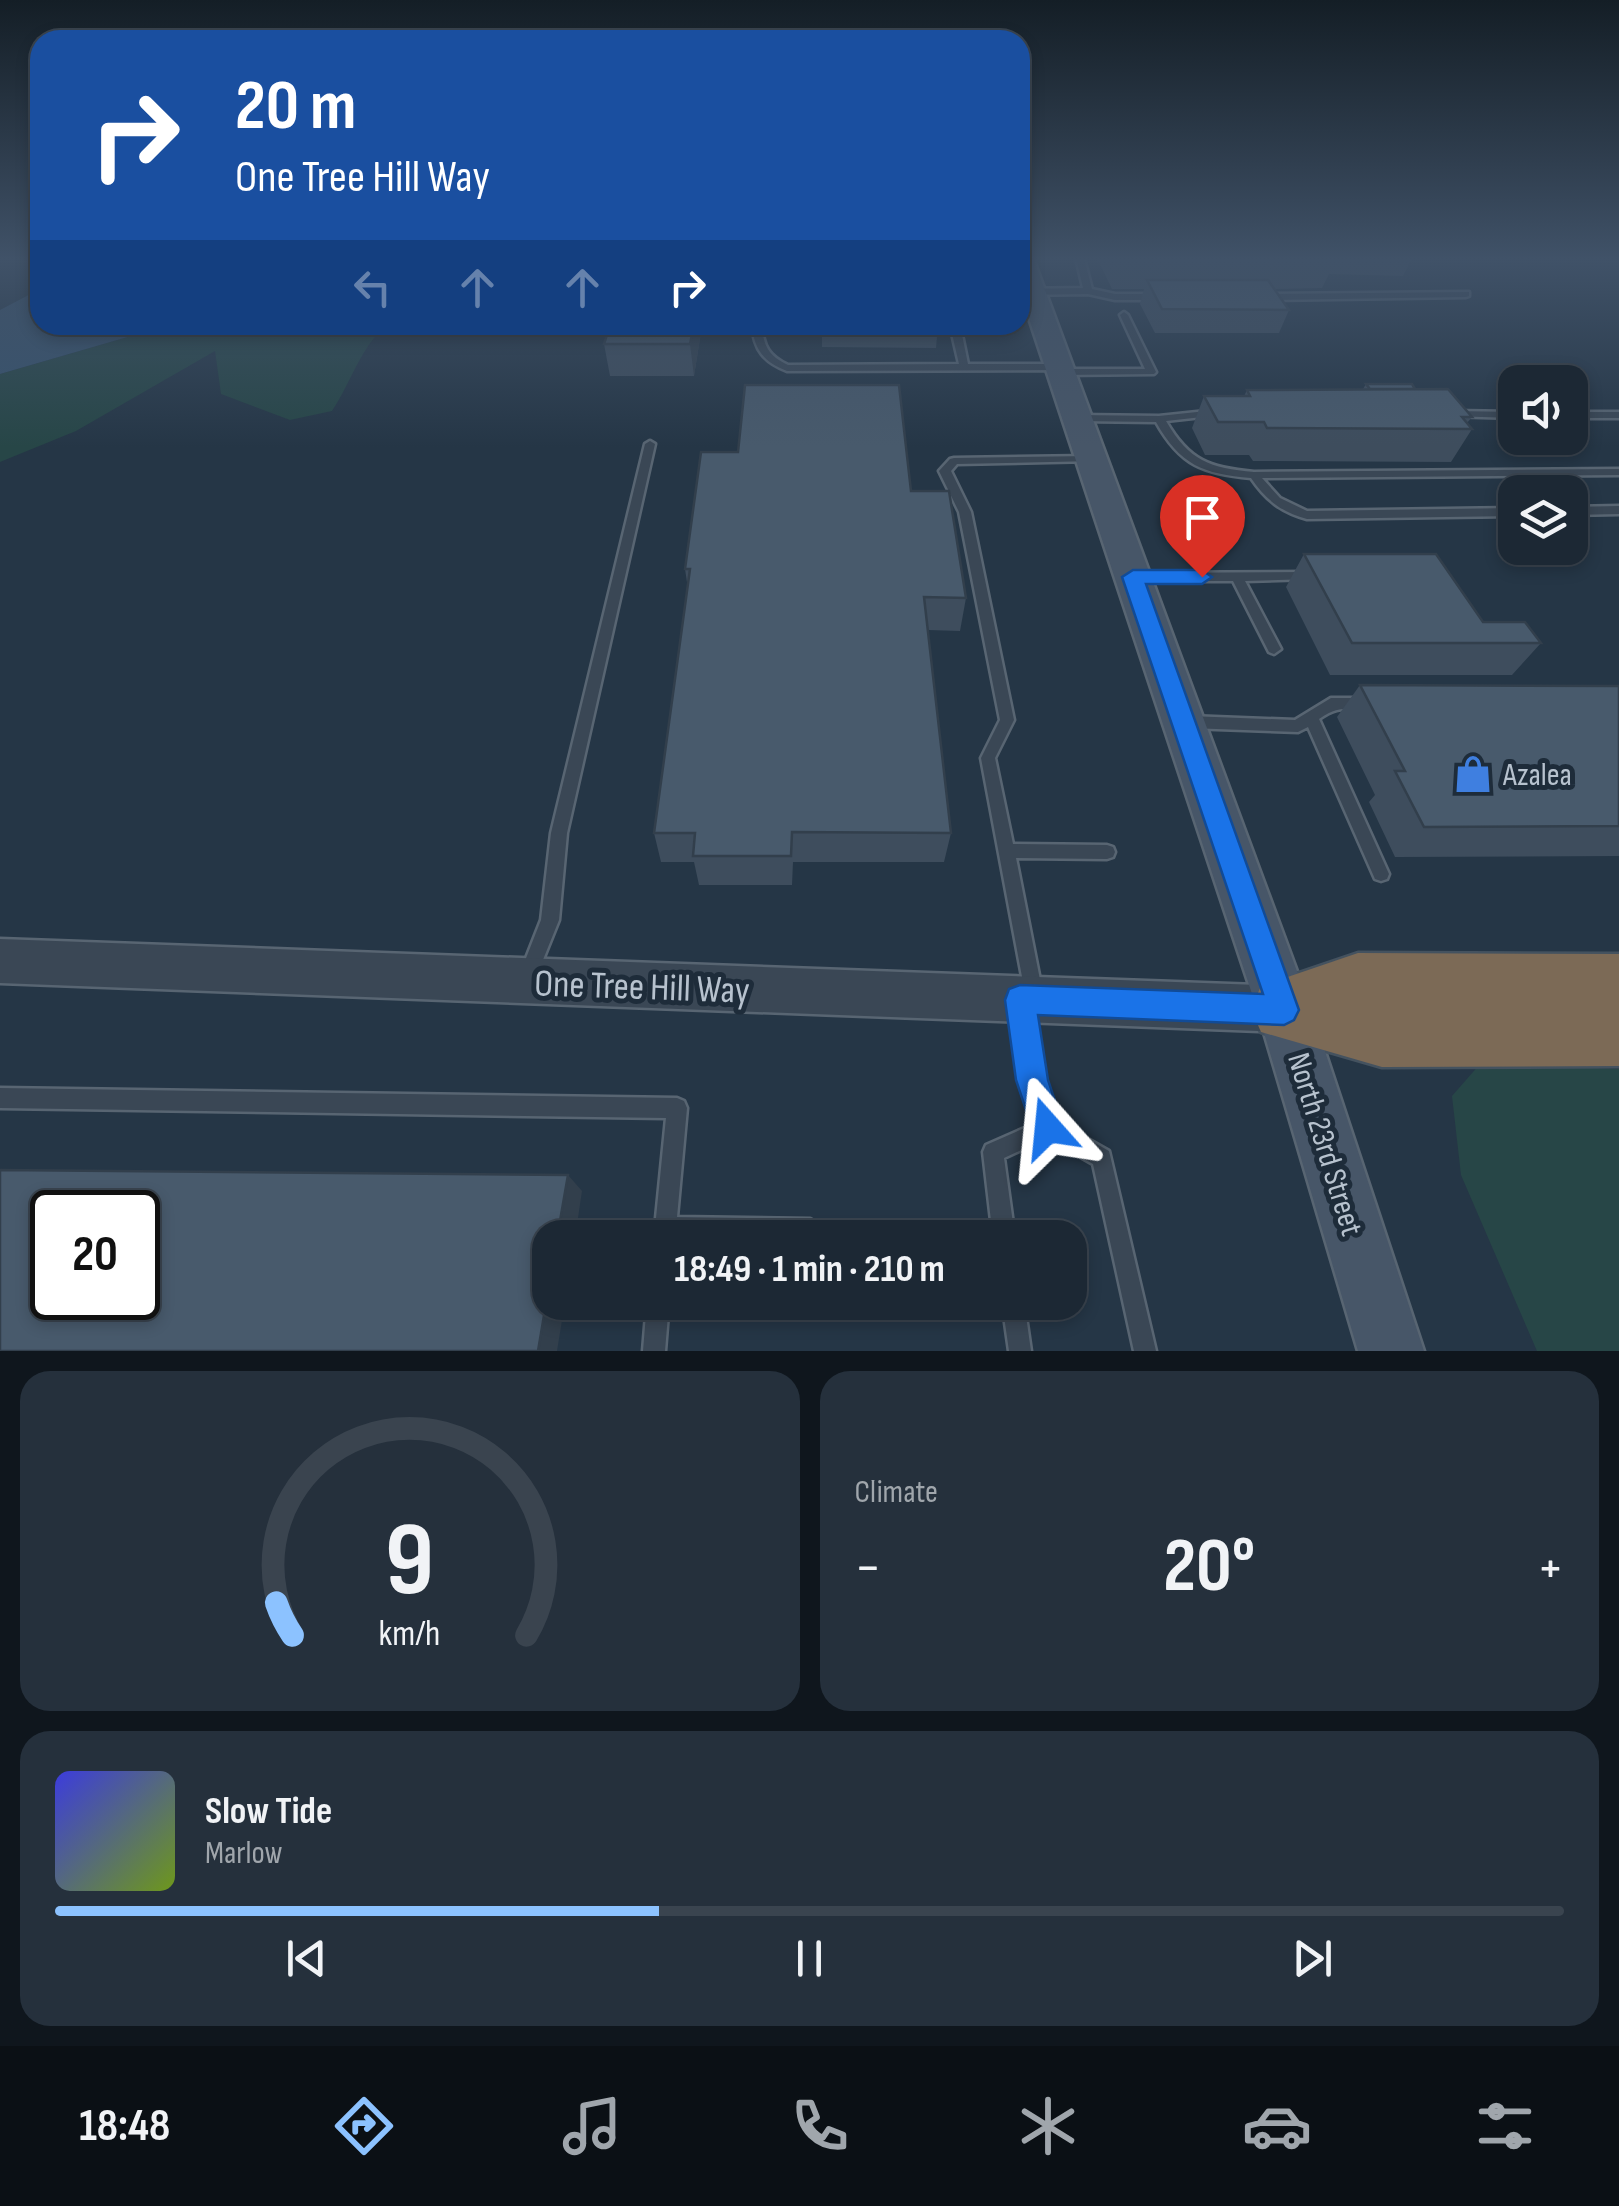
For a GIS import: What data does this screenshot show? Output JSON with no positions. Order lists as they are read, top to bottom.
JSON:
{
  "streets": {
    "main road": ["North 23rd Street"],
    "street": ["One Tree Hill Way"]
  },
  "crossings": [
    ["One Tree Hill Way", "North 23rd Street"]
  ],
  "places": {
    "shop": ["Azalea"]
  },
  "page": {
    "turn": ["20 m", "One Tree Hill Way"],
    "limit": "20",
    "trip": "18:49 · 1 min · 210 m",
    "tile": "Climate",
    "heat": ["−", "20°", "+"],
    "song": ["Slow Tide", "Marlow"],
    "tabs": "18:48",
    "gauge": ["9", "km/h"]
  }
}
